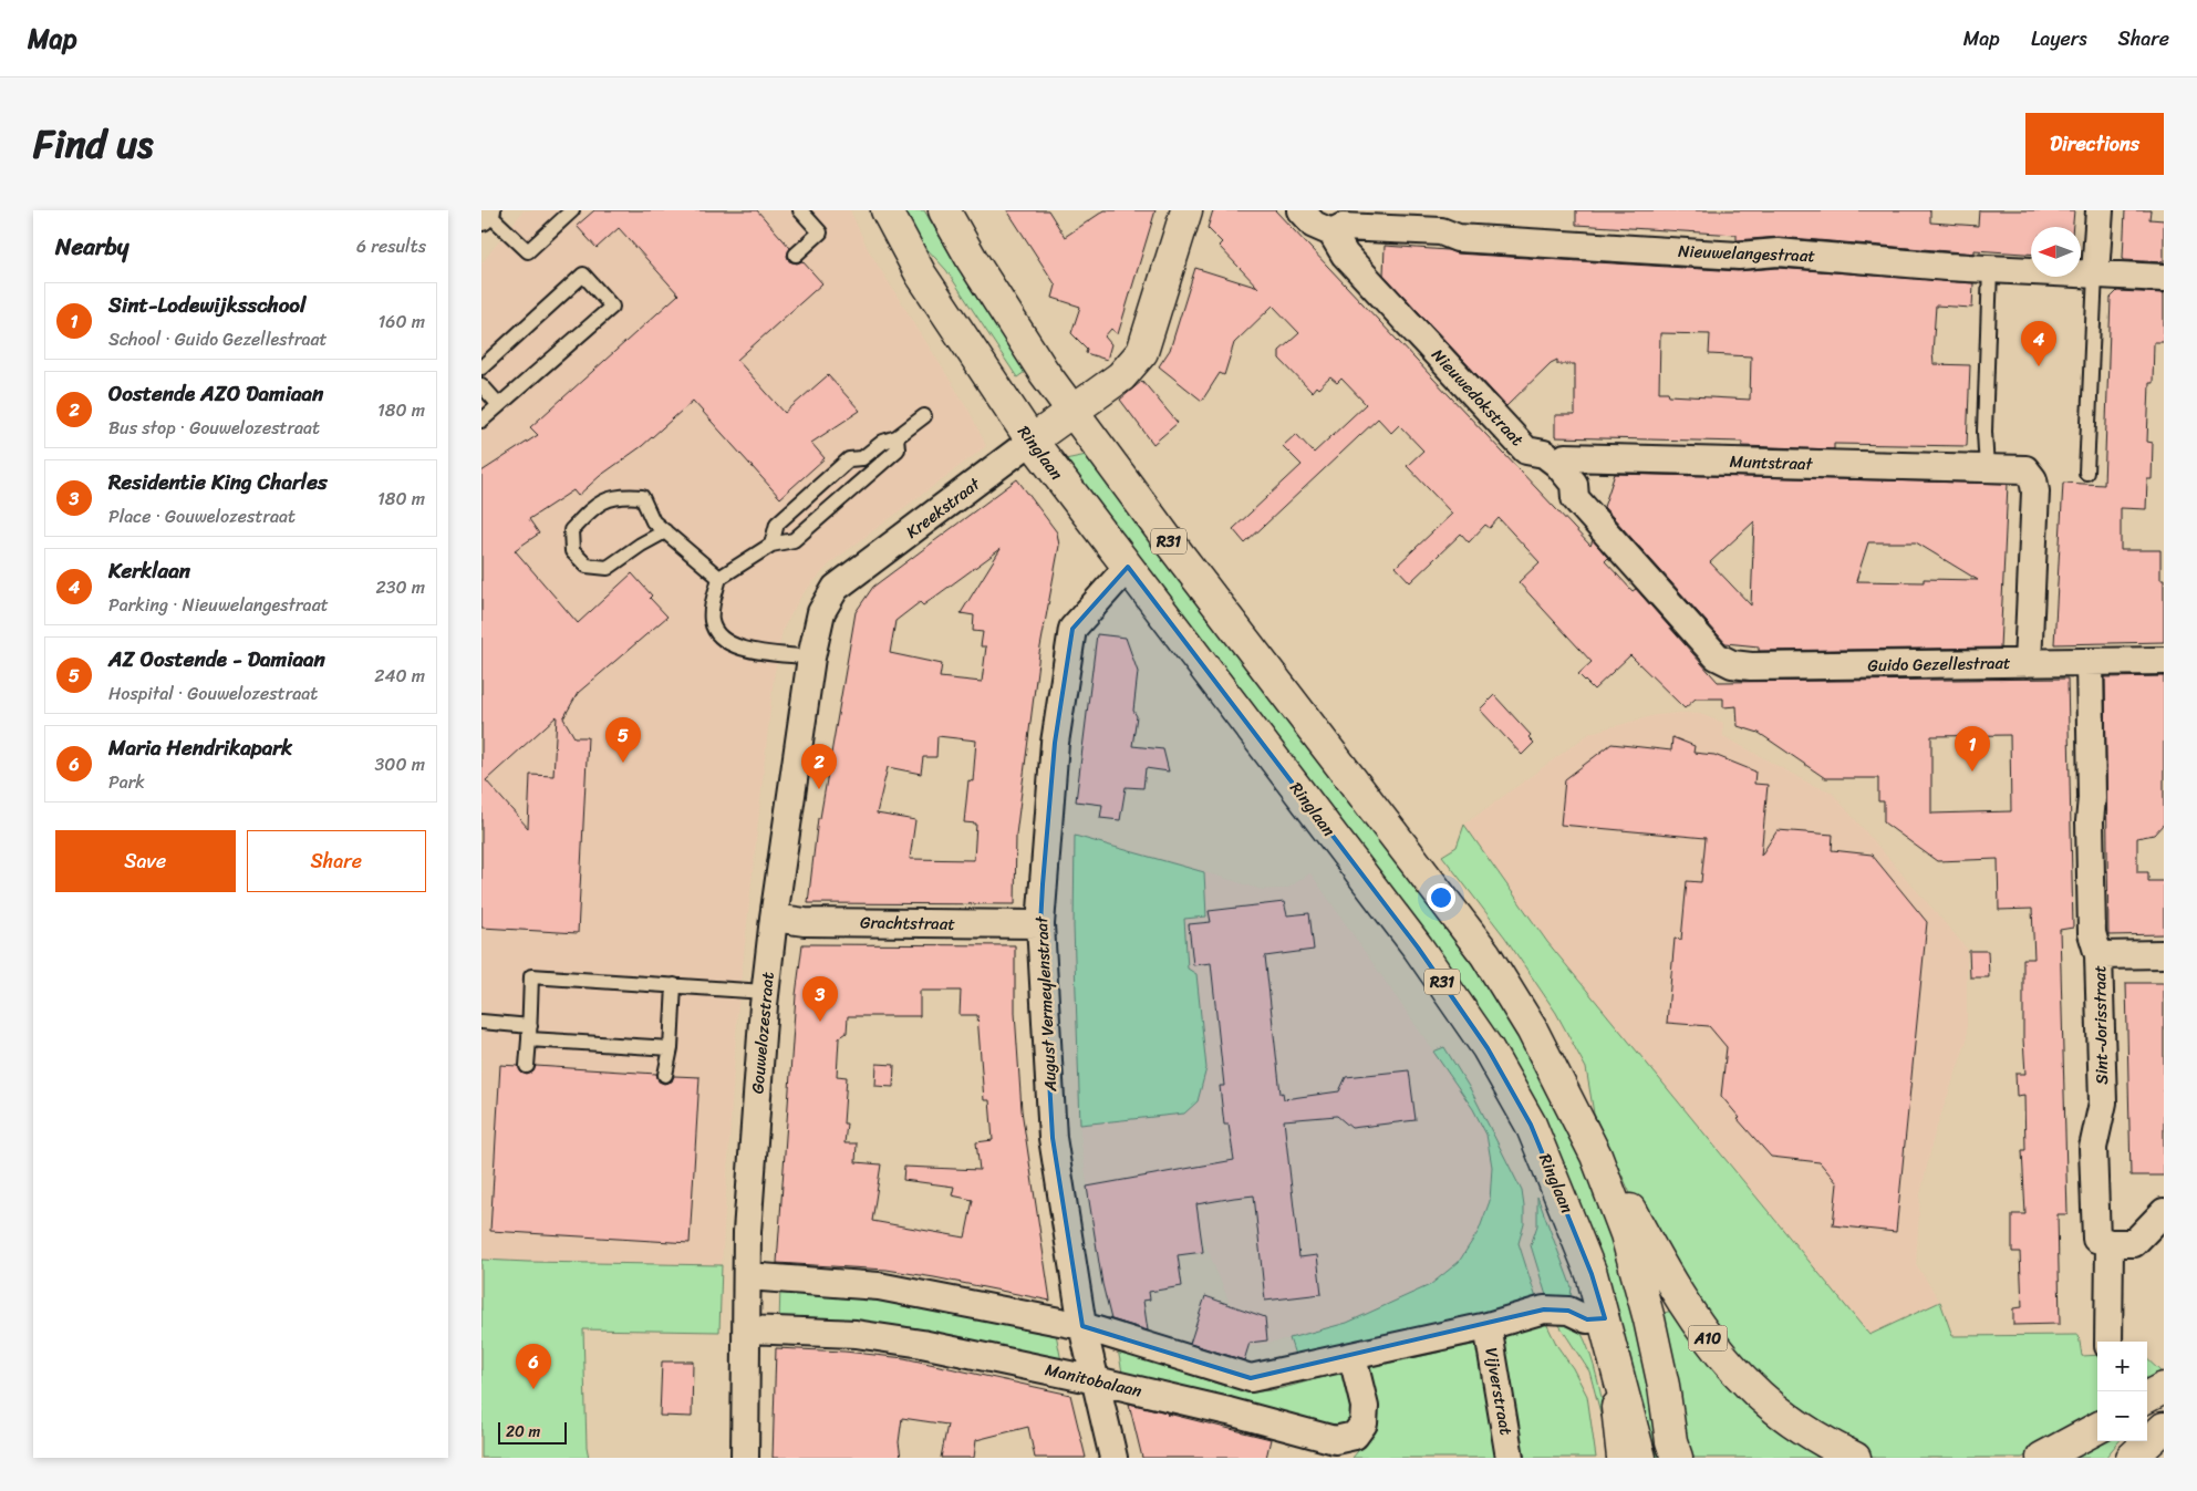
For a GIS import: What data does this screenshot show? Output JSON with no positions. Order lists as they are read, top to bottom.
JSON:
{
  "streets": {
    "main road": [
      "Ringlaan",
      "Kreekstraat",
      "R31",
      "A10"
    ],
    "street": [
      "Nieuwelangestraat",
      "Nieuwedokstraat",
      "Muntstraat",
      "Guido Gezellestraat",
      "Grachtstraat",
      "August Vermeylenstraat",
      "Sint-Jorisstraat",
      "Gouwelozestraat",
      "Manitobalaan",
      "Vijverstraat"
    ]
  },
  "crossings": [
    ["Nieuwelangestraat", "Nieuwedokstraat"],
    ["Nieuwedokstraat", "Muntstraat"],
    ["Nieuwedokstraat", "Guido Gezellestraat"],
    ["Ringlaan", "Kreekstraat"],
    ["Ringlaan", "August Vermeylenstraat"],
    ["Muntstraat", "Guido Gezellestraat"],
    ["Kreekstraat", "R31"],
    ["Kreekstraat", "Gouwelozestraat"],
    ["R31", "A10"],
    ["Guido Gezellestraat", "Sint-Jorisstraat"],
    ["Grachtstraat", "August Vermeylenstraat"],
    ["Grachtstraat", "Gouwelozestraat"],
    ["August Vermeylenstraat", "Manitobalaan"],
    ["Gouwelozestraat", "Manitobalaan"]
  ],
  "scale_bar": "20 m",
  "north": "left",
  "page": {
    "header": "Map",
    "nav": ["Map", "Layers", "Share"],
    "title": "Find us",
    "buttons": [
      "Directions",
      ["Save", "Share"]
    ],
    "heading": ["Nearby", "6 results"],
    "list": [
      {
        "mark": "1",
        "name": "Sint-Lodewijksschool",
        "note": "School · Guido Gezellestraat",
        "value": "160 m"
      },
      {
        "mark": "2",
        "name": "Oostende AZO Damiaan",
        "note": "Bus stop · Gouwelozestraat",
        "value": "180 m"
      },
      {
        "mark": "3",
        "name": "Residentie King Charles",
        "note": "Place · Gouwelozestraat",
        "value": "180 m"
      },
      {
        "mark": "4",
        "name": "Kerklaan",
        "note": "Parking · Nieuwelangestraat",
        "value": "230 m"
      },
      {
        "mark": "5",
        "name": "AZ Oostende - Damiaan",
        "note": "Hospital · Gouwelozestraat",
        "value": "240 m"
      },
      {
        "mark": "6",
        "name": "Maria Hendrikapark",
        "note": "Park",
        "value": "300 m"
      }
    ],
    "pins": [
      "4",
      "5",
      "1",
      "2",
      "3",
      "6"
    ],
    "map_buttons": ["+", "−"],
    "scale": "20 m"
  }
}
